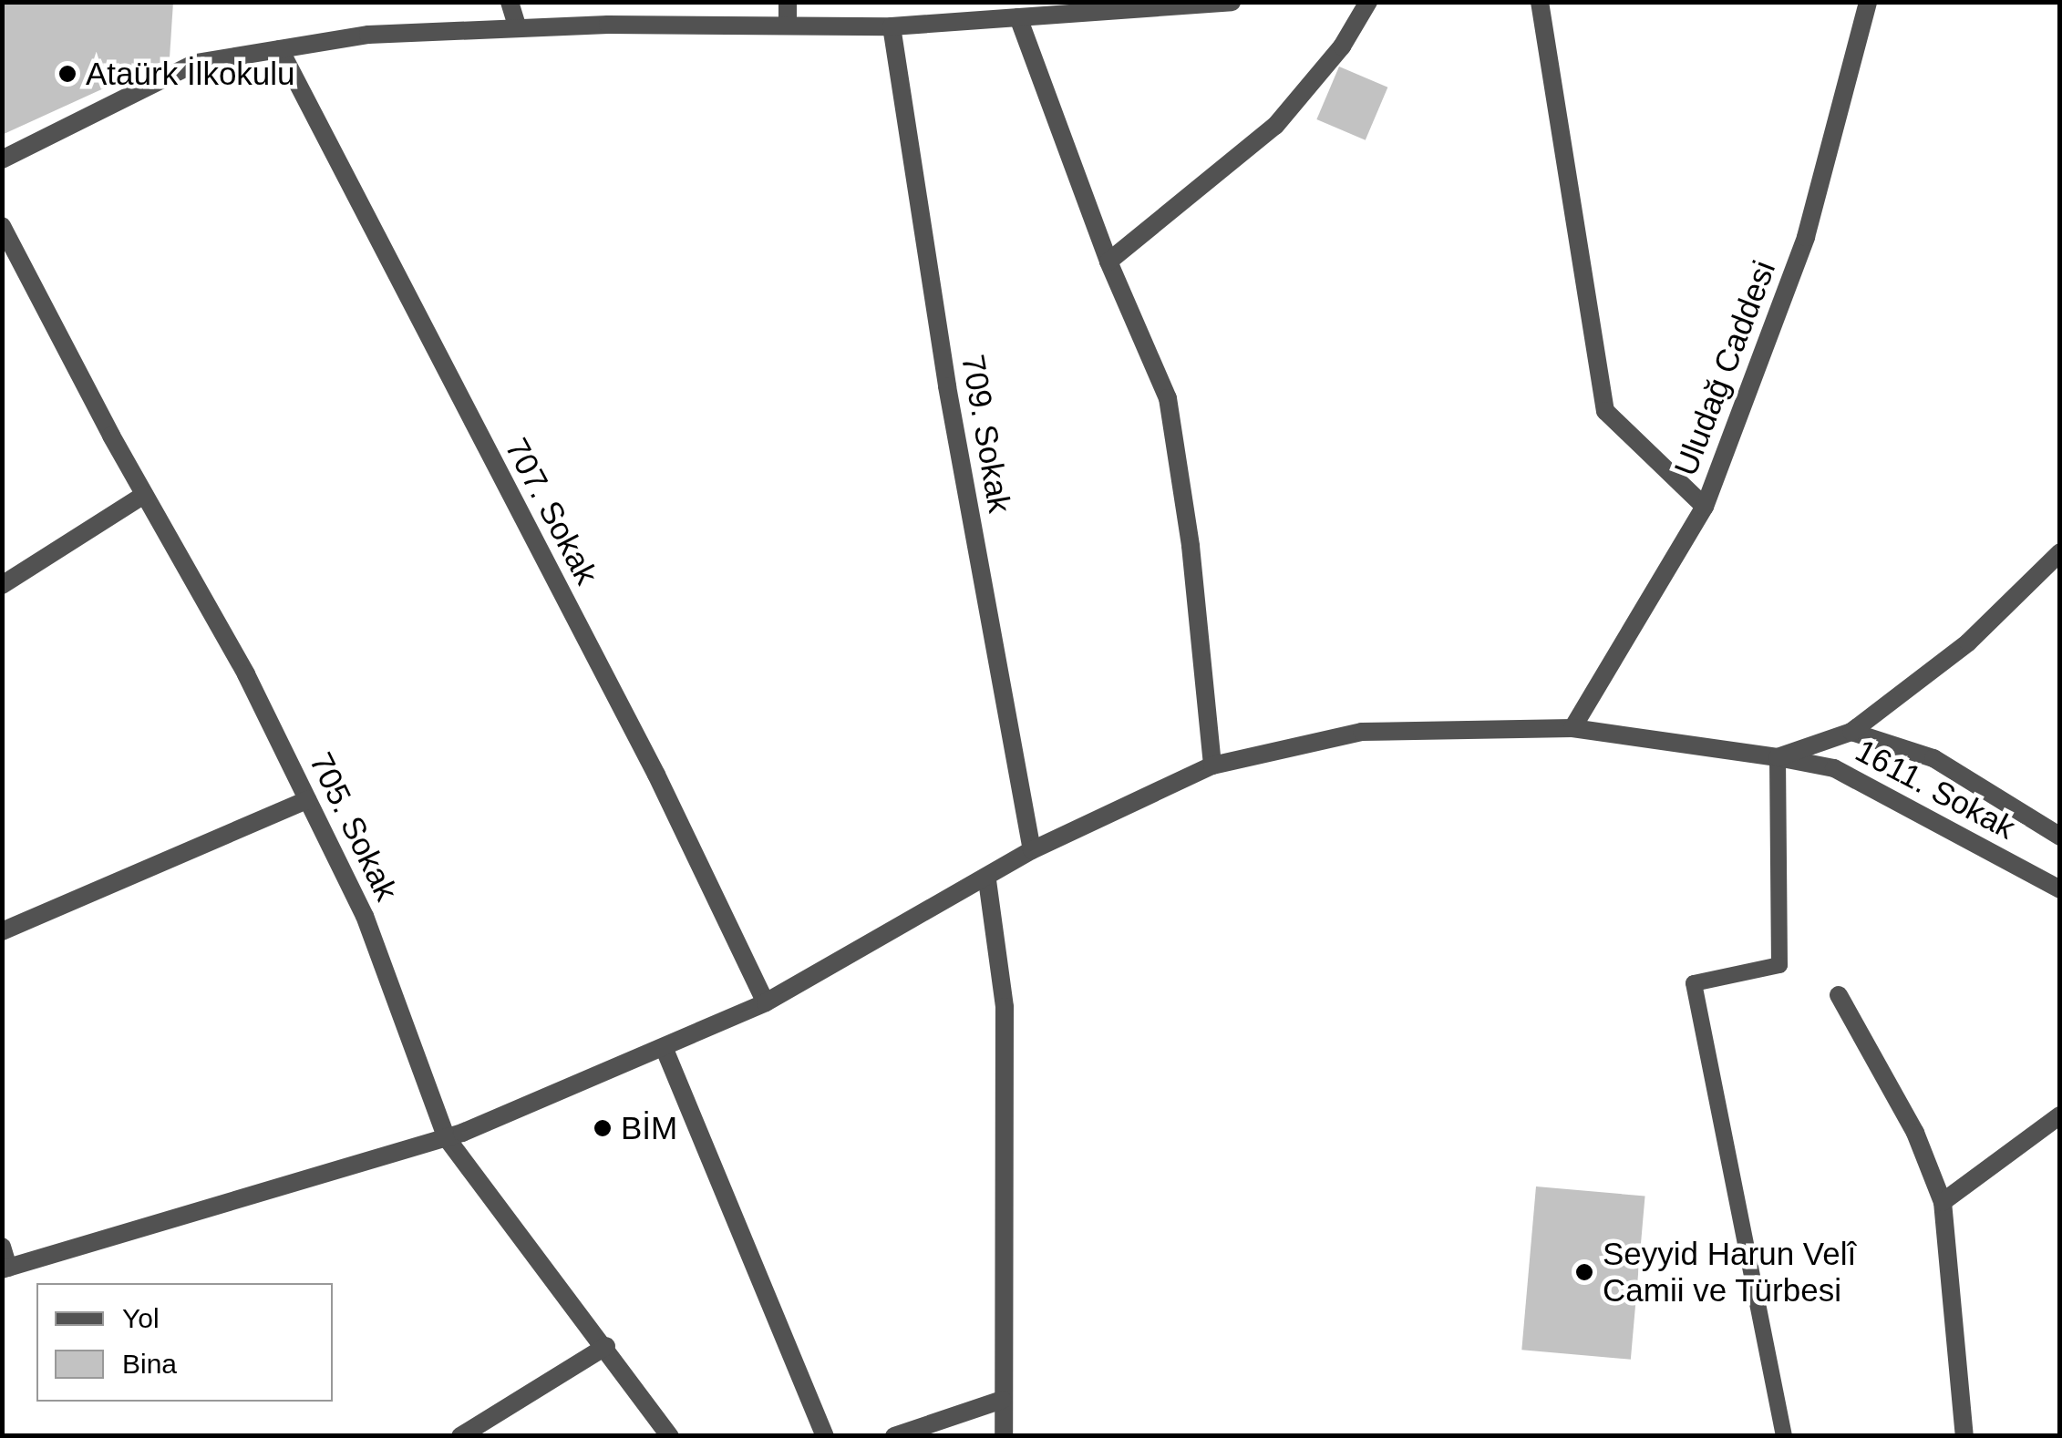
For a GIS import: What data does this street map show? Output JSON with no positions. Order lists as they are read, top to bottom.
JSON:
{
  "streets": {
    "street": [
      "Uludağ Caddesi",
      "709. Sokak",
      "707. Sokak",
      "1611. Sokak",
      "705. Sokak"
    ]
  },
  "crossings": [
    ["Uludağ Caddesi", "1611. Sokak"],
    ["709. Sokak", "1611. Sokak"],
    ["707. Sokak", "1611. Sokak"],
    ["1611. Sokak", "705. Sokak"]
  ],
  "places": ["Ataürk İlkokulu", "BİM", "Seyyid Harun Velî Camii ve Türbesi"],
  "legend": ["Yol", "Bina"]
}
